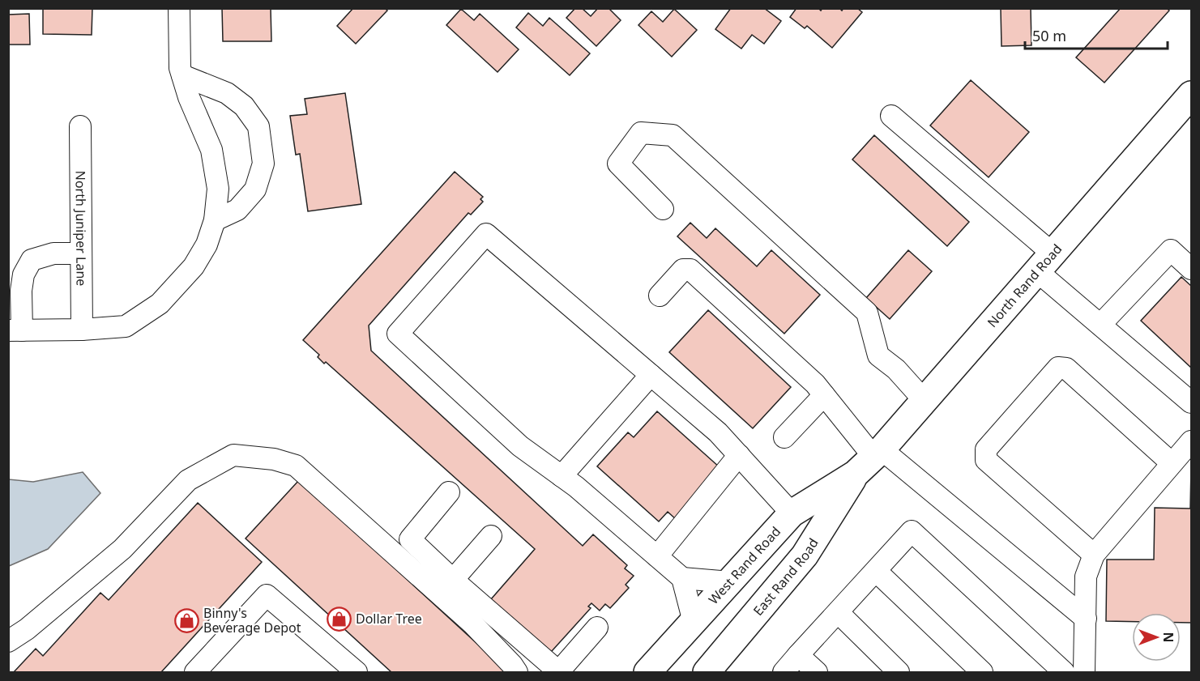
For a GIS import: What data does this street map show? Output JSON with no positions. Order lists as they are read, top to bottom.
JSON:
{
  "streets": {
    "main road": ["North Rand Road", "West Rand Road", "East Rand Road"],
    "street": ["North Juniper Lane"]
  },
  "crossings": [
    ["North Rand Road", "West Rand Road"],
    ["North Rand Road", "East Rand Road"],
    ["West Rand Road", "East Rand Road"]
  ],
  "places": {
    "shop": ["Dollar Tree", "Binny's Beverage Depot"]
  },
  "scale_bar": "50 m",
  "north": "right"
}
